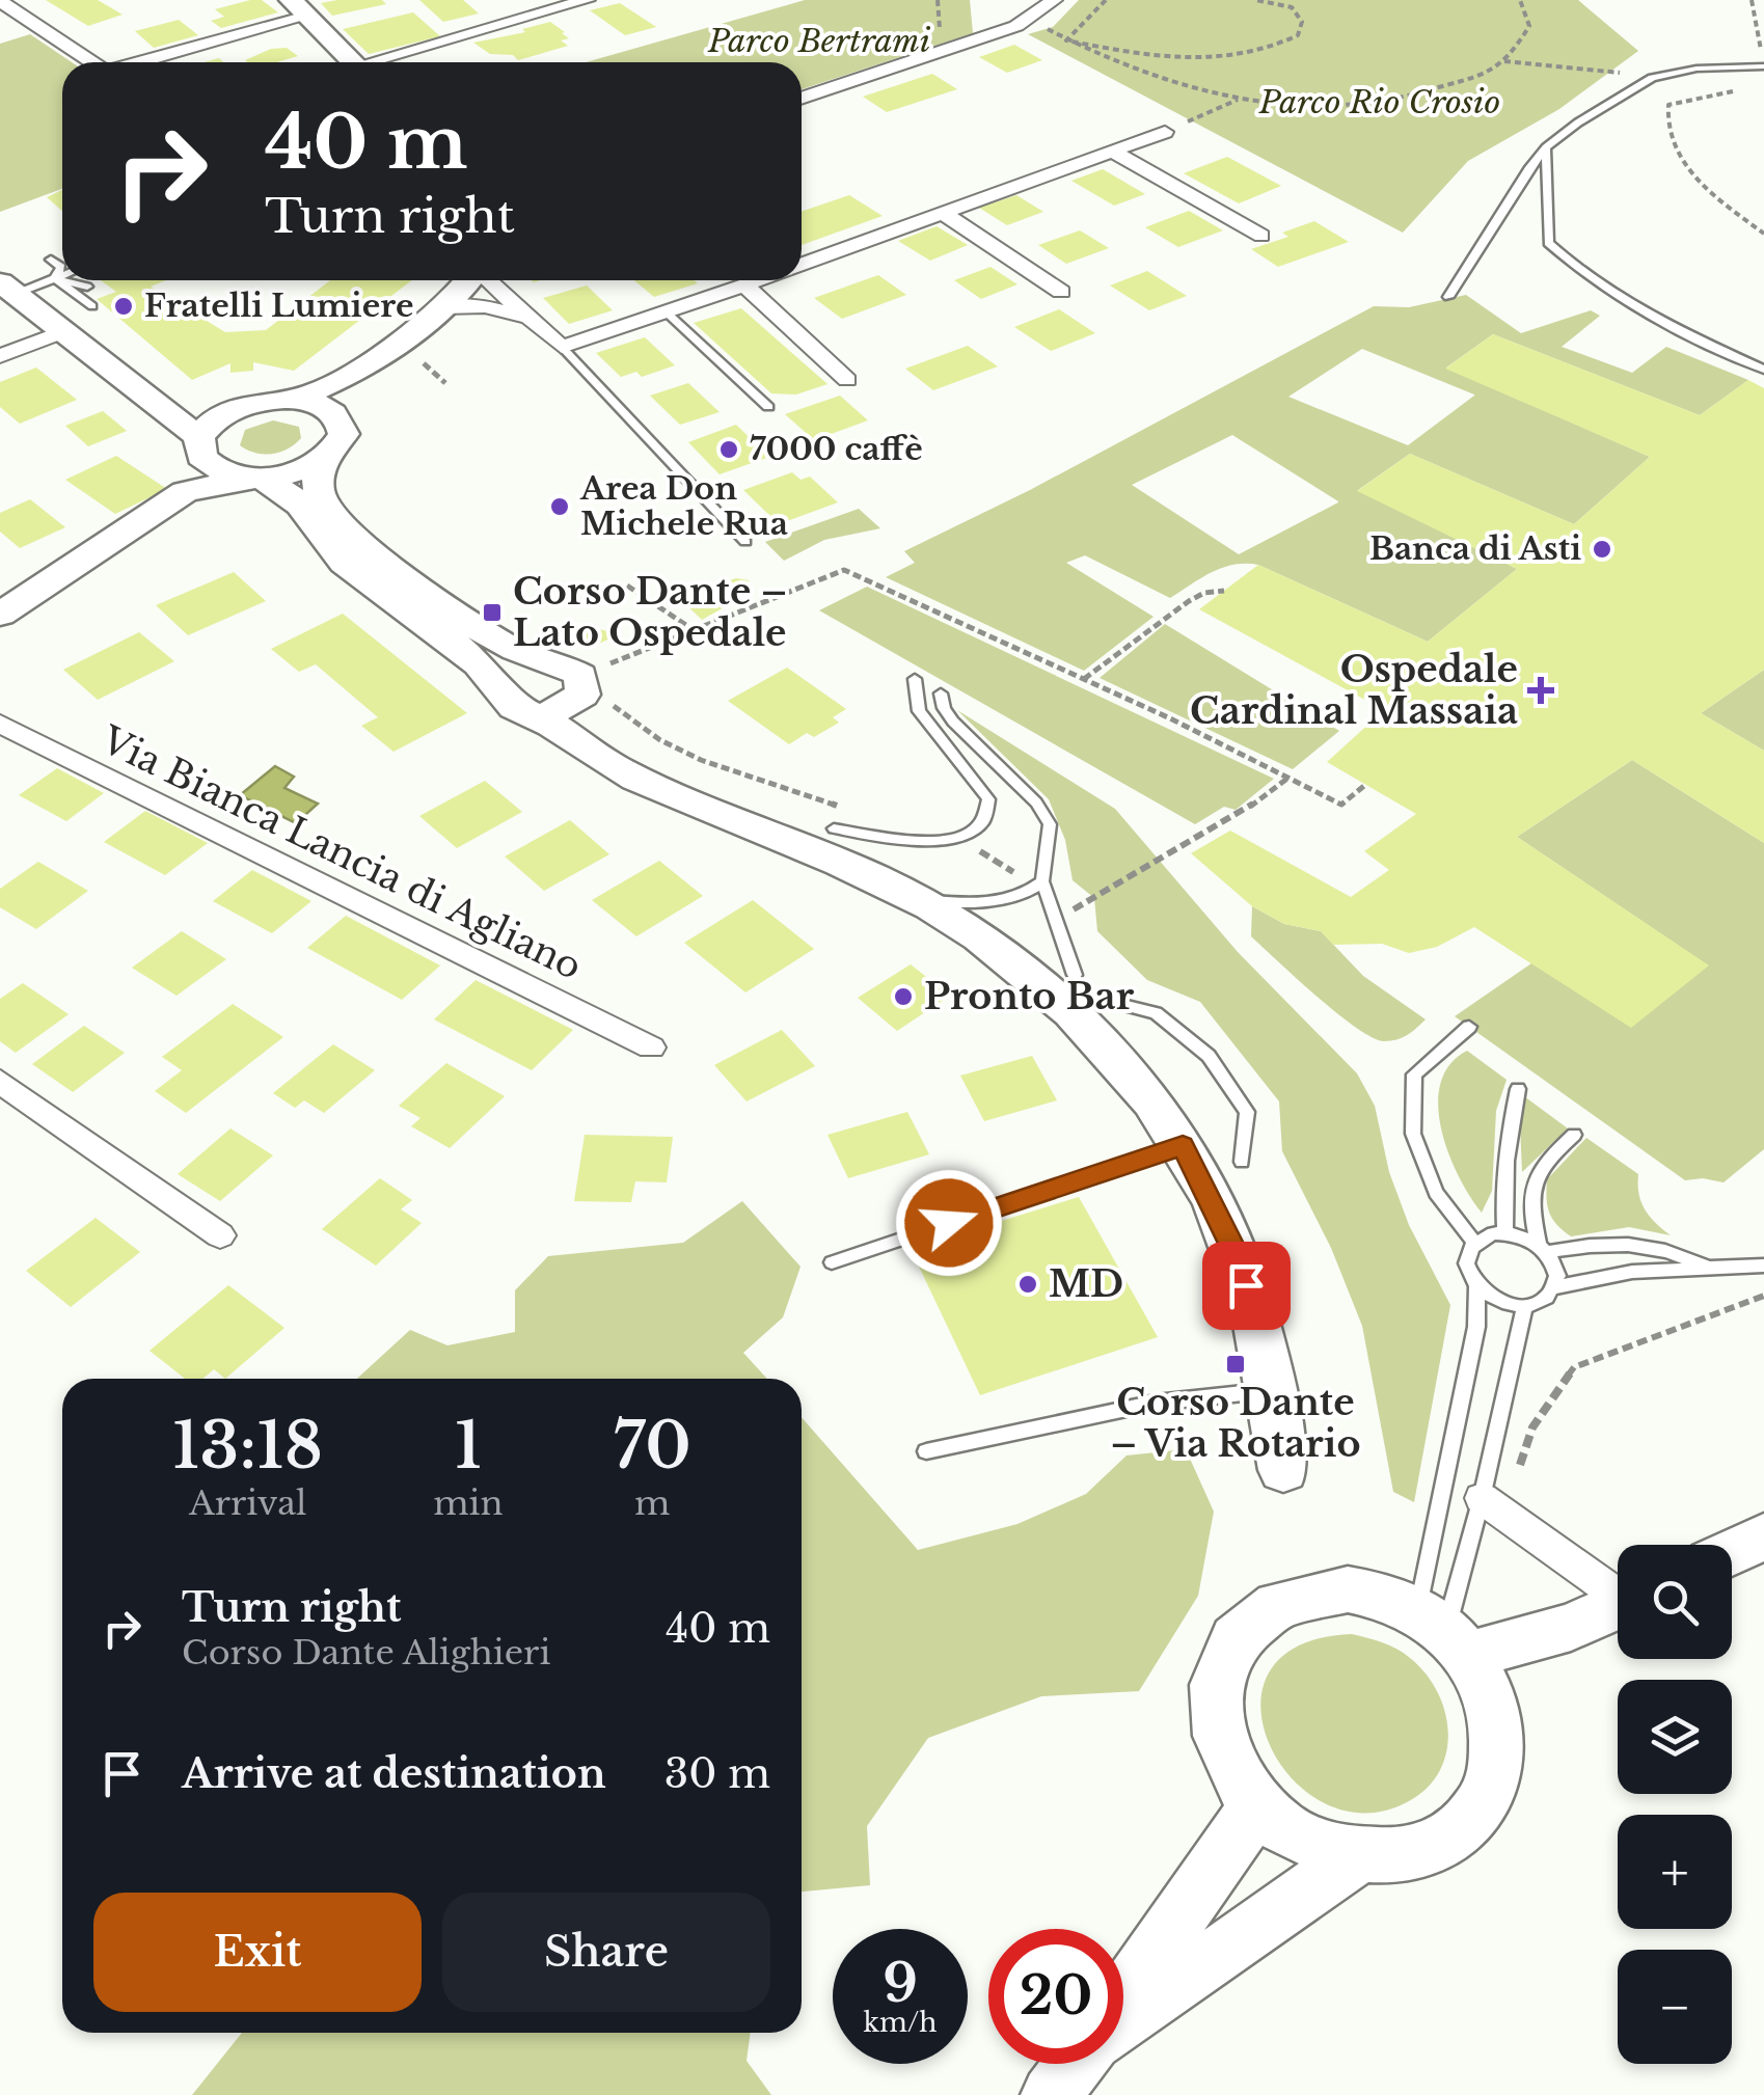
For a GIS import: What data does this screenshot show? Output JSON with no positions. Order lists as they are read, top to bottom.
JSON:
{
  "streets": {
    "street": ["Via Bianca Lancia di Agliano"]
  },
  "parks": ["Parco Bertrami", "Parco Rio Crosio"],
  "places": {
    "other": [
      "Fratelli Lumiere",
      "7000 caffè",
      "Area Don Michele Rua",
      "Banca di Asti",
      "Pronto Bar",
      "MD"
    ],
    "transit": ["Corso Dante – Lato Ospedale", "Corso Dante – Via Rotario"],
    "health": ["Ospedale Cardinal Massaia"]
  },
  "page": {
    "turn": ["40 m", "Turn right"],
    "eta": [
      "13:18",
      "Arrival",
      "1",
      "min",
      "70",
      "m"
    ],
    "map_buttons": ["+", "−"],
    "list": [
      {
        "name": "Turn right",
        "note": "Corso Dante Alighieri",
        "value": "40 m"
      },
      {
        "name": "Arrive at destination",
        "value": "30 m"
      }
    ],
    "buttons": ["Exit", "Share"],
    "speed": "9 km/h",
    "limit": "20"
  }
}
